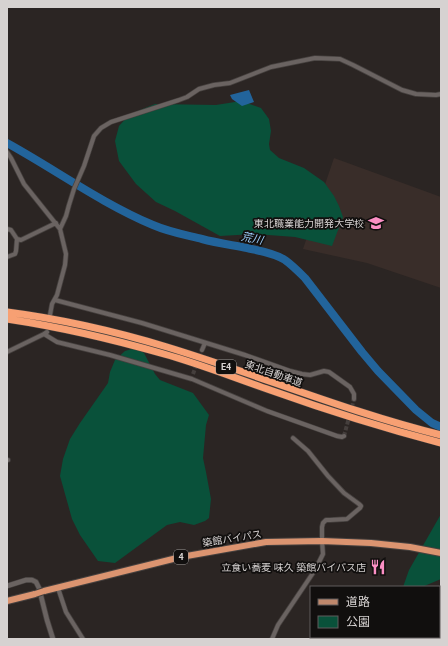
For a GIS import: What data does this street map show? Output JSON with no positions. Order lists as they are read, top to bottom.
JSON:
{
  "streets": {
    "highway": [
      "E4",
      "東北自動車道",
      "築館バイパス",
      "4"
    ]
  },
  "water": ["荒川"],
  "places": {
    "school or university": ["東北職業能力開発大学校"],
    "restaurant": ["立食い蕎麦 味久 築館バイパス店"]
  },
  "legend": ["道路", "公園"]
}
